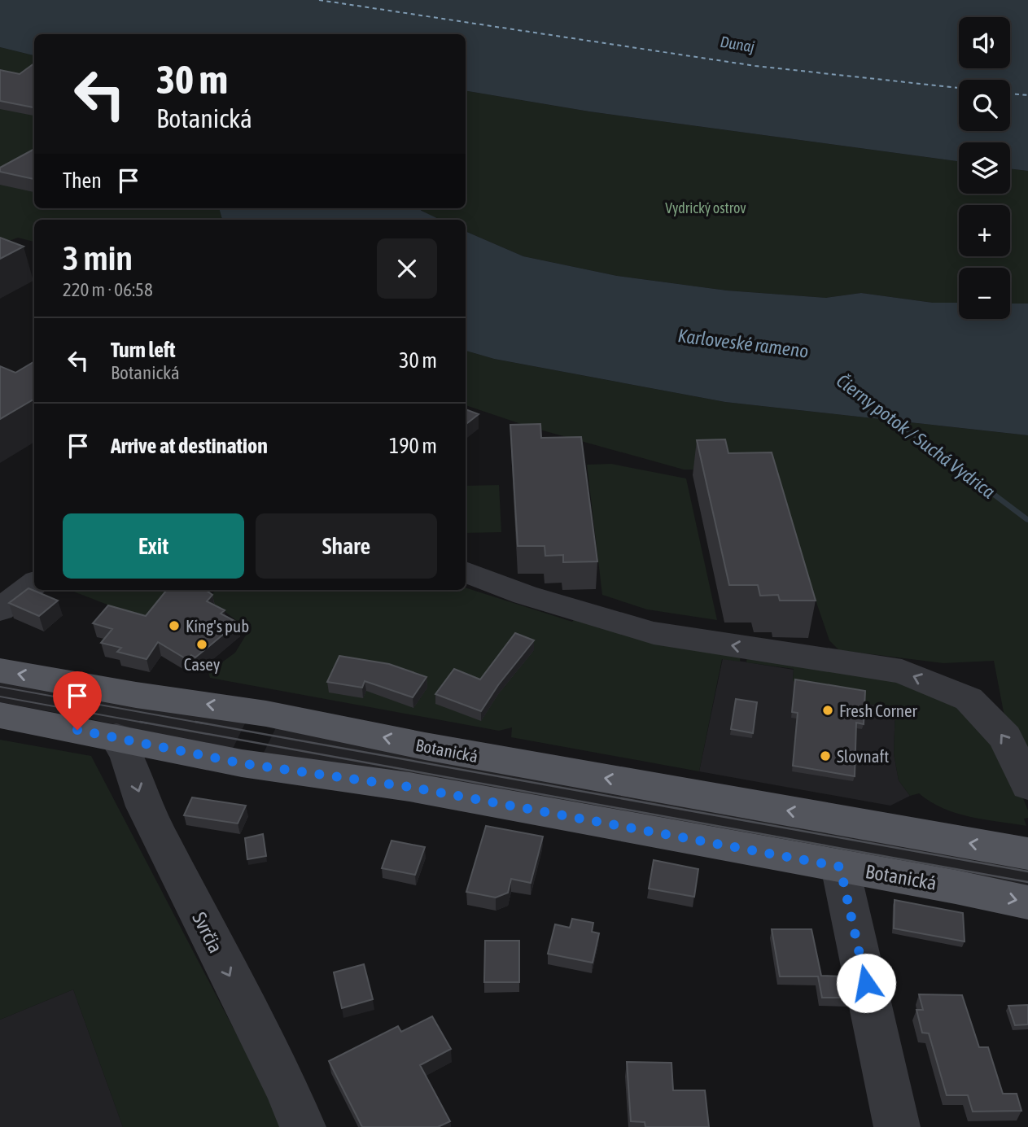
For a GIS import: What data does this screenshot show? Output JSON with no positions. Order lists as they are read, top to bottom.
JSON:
{
  "streets": {
    "main road": ["Botanická"],
    "street": ["Svrčia"]
  },
  "crossings": [
    ["Botanická", "Svrčia"]
  ],
  "one_way": ["Svrčia"],
  "water": ["Dunaj", "Karloveské rameno", "Čierny potok / Suchá Vydrica"],
  "parks": ["Vydrický ostrov"],
  "places": [
    "King's pub",
    "Casey",
    "Fresh Corner",
    "Slovnaft"
  ],
  "page": {
    "map_buttons": ["+", "−"],
    "turn": ["30 m", "Botanická"],
    "then": "Then",
    "heading": ["3 min", "220 m · 06:58"],
    "list": [
      {
        "name": "Turn left",
        "note": "Botanická",
        "value": "30 m"
      },
      {
        "name": "Arrive at destination",
        "value": "190 m"
      }
    ],
    "buttons": ["Exit", "Share"]
  }
}
